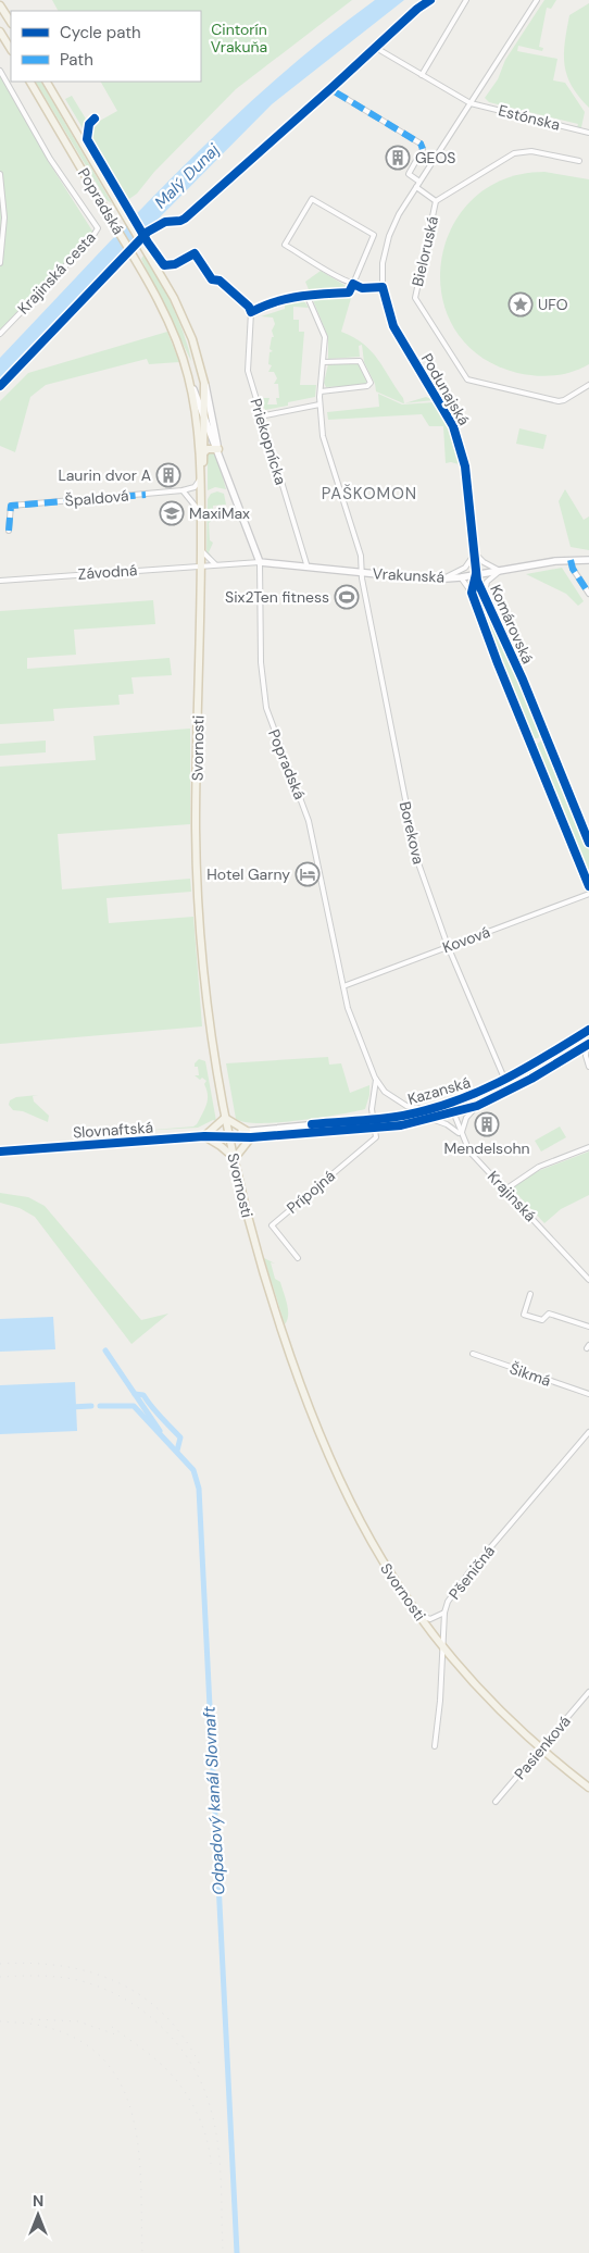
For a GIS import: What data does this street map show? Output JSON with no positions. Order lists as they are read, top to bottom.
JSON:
{
  "streets": {
    "main road": [
      "Popradská",
      "Vrakunská",
      "Svornosti",
      "Kazanská",
      "Slovnaftská"
    ],
    "street": [
      "Estónska",
      "Bieloruská",
      "Krajinská cesta",
      "Podunajská",
      "Priekopnícka",
      "Špaldová",
      "Závodná",
      "Komárovská",
      "Borekova",
      "Kovová",
      "Prípojná",
      "Krajinská",
      "Šikmá",
      "Pšeničná",
      "Pasienková"
    ]
  },
  "crossings": [
    ["Estónska", "Podunajská"],
    ["Popradská", "Závodná"],
    ["Popradská", "Vrakunská"],
    ["Popradská", "Svornosti"],
    ["Popradská", "Kovová"],
    ["Popradská", "Kazanská"],
    ["Popradská", "Prípojná"],
    ["Podunajská", "Vrakunská"],
    ["Podunajská", "Komárovská"],
    ["Priekopnícka", "Vrakunská"],
    ["Priekopnícka", "Borekova"],
    ["Závodná", "Vrakunská"],
    ["Závodná", "Svornosti"],
    ["Vrakunská", "Komárovská"],
    ["Vrakunská", "Borekova"],
    ["Svornosti", "Kazanská"],
    ["Svornosti", "Slovnaftská"],
    ["Svornosti", "Pšeničná"],
    ["Svornosti", "Pasienková"],
    ["Borekova", "Kovová"],
    ["Borekova", "Kazanská"],
    ["Kazanská", "Slovnaftská"],
    ["Kazanská", "Prípojná"],
    ["Kazanská", "Krajinská"]
  ],
  "districts": ["PAŠKOMON"],
  "water": ["Malý Dunaj", "Odpadový kanál Slovnaft"],
  "parks": ["Cintorín Vrakuňa"],
  "places": {
    "building": ["GEOS", "Laurin dvor A", "Mendelsohn"],
    "place": ["UFO"],
    "school or university": ["MaxiMax"],
    "sports": ["Six2Ten fitness"],
    "hotel": ["Hotel Garny"]
  },
  "legend": ["Cycle path", "Path"],
  "north": "top"
}
